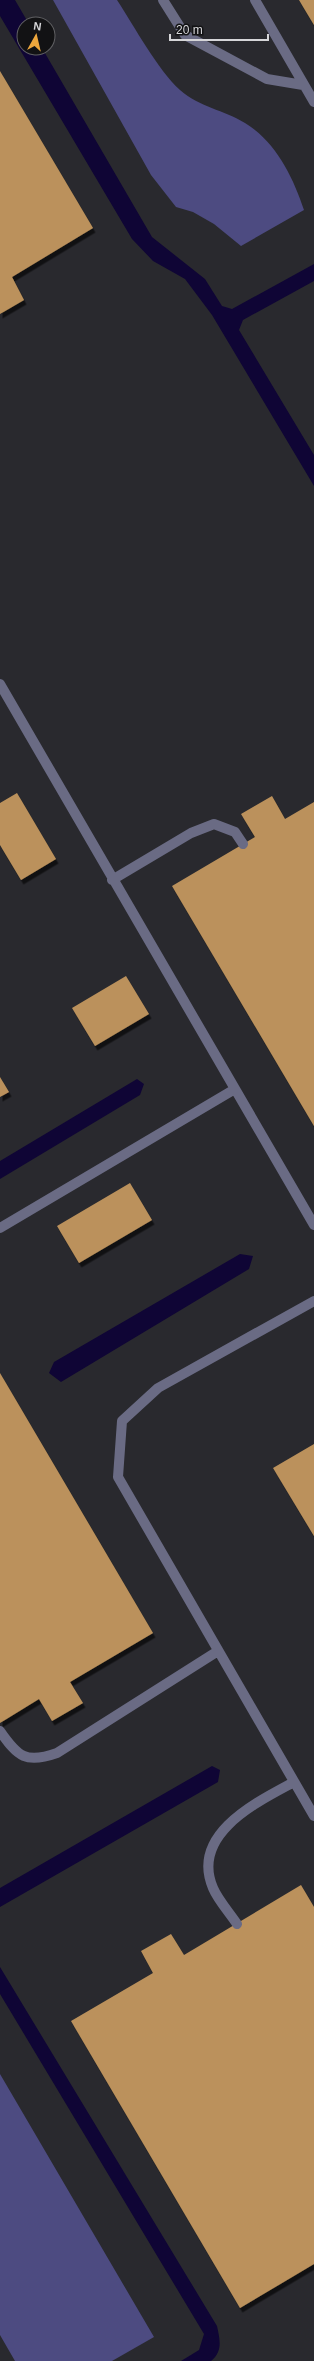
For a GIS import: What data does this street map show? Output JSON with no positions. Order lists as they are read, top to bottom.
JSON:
{
  "scale_bar": "20 m",
  "north": "top"
}
